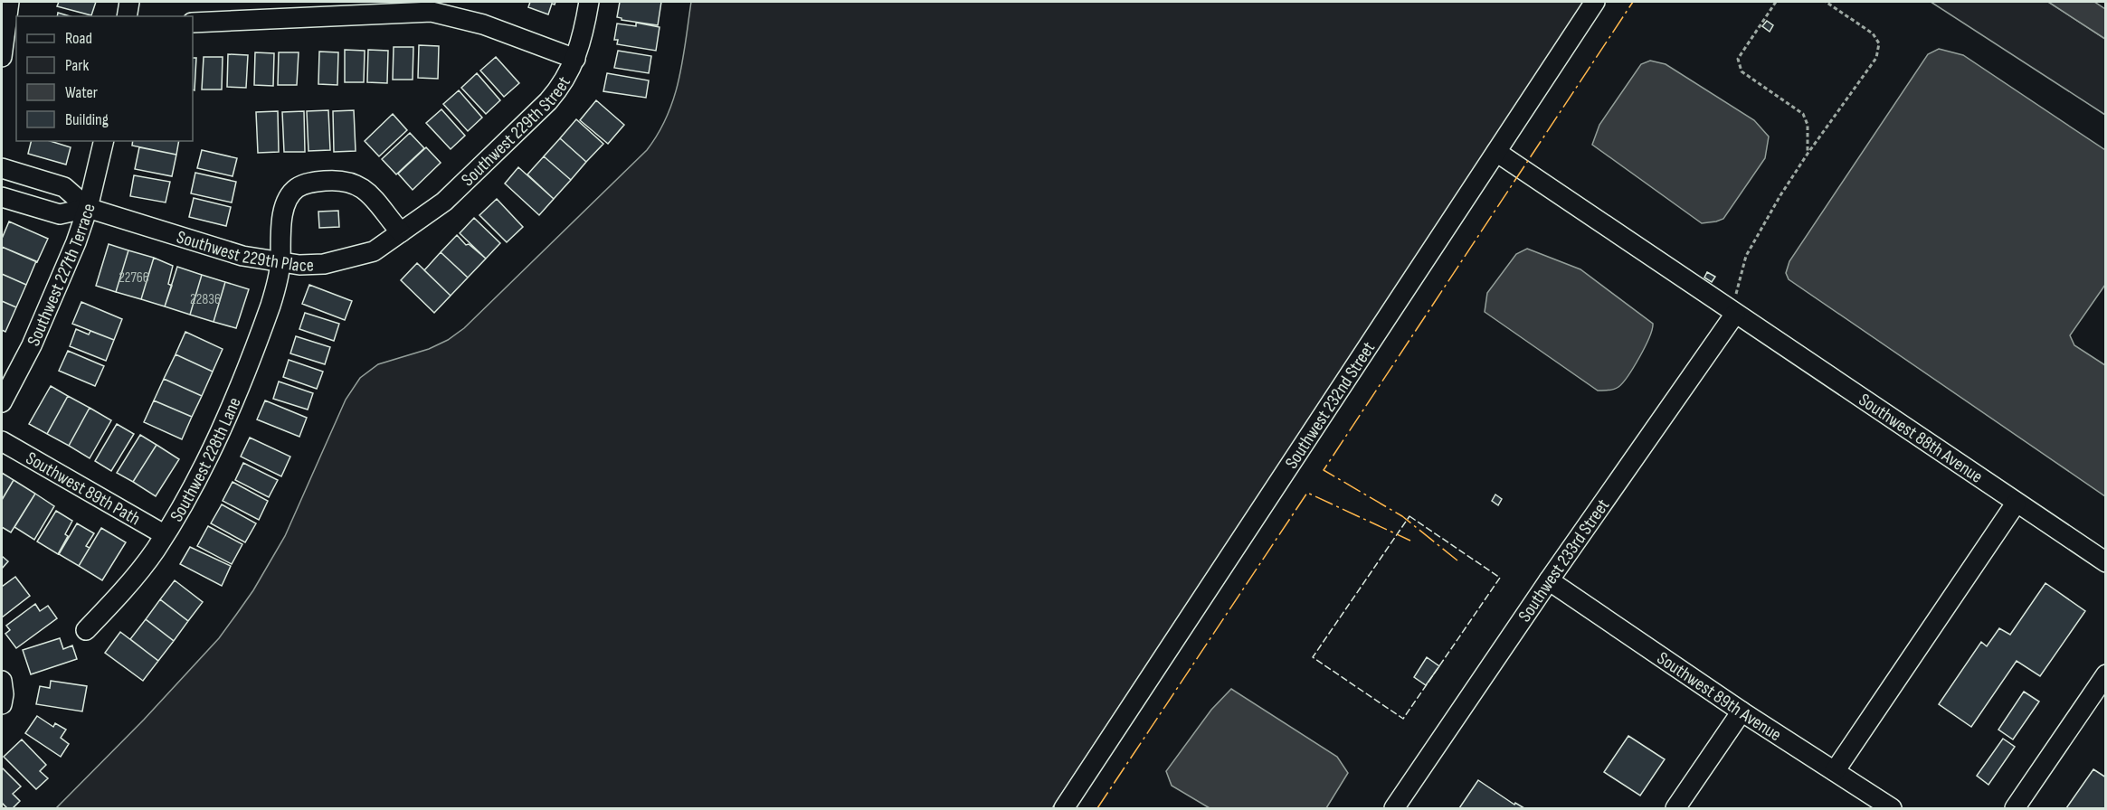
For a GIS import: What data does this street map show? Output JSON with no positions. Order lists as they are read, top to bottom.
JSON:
{
  "streets": {
    "street": [
      "Southwest 229th Street",
      "Southwest 229th Place",
      "Southwest 227th Terrace",
      "Southwest 232nd Street",
      "Southwest 88th Avenue",
      "Southwest 228th Lane",
      "Southwest 89th Path",
      "Southwest 233rd Street",
      "Southwest 89th Avenue"
    ]
  },
  "crossings": [
    ["Southwest 229th Street", "Southwest 229th Place"],
    ["Southwest 229th Street", "Southwest 228th Lane"],
    ["Southwest 229th Place", "Southwest 227th Terrace"],
    ["Southwest 229th Place", "Southwest 228th Lane"],
    ["Southwest 232nd Street", "Southwest 88th Avenue"],
    ["Southwest 88th Avenue", "Southwest 233rd Street"],
    ["Southwest 228th Lane", "Southwest 89th Path"],
    ["Southwest 233rd Street", "Southwest 89th Avenue"]
  ],
  "house_numbers": ["22766", "22836"],
  "legend": [
    "Road",
    "Park",
    "Water",
    "Building"
  ]
}
